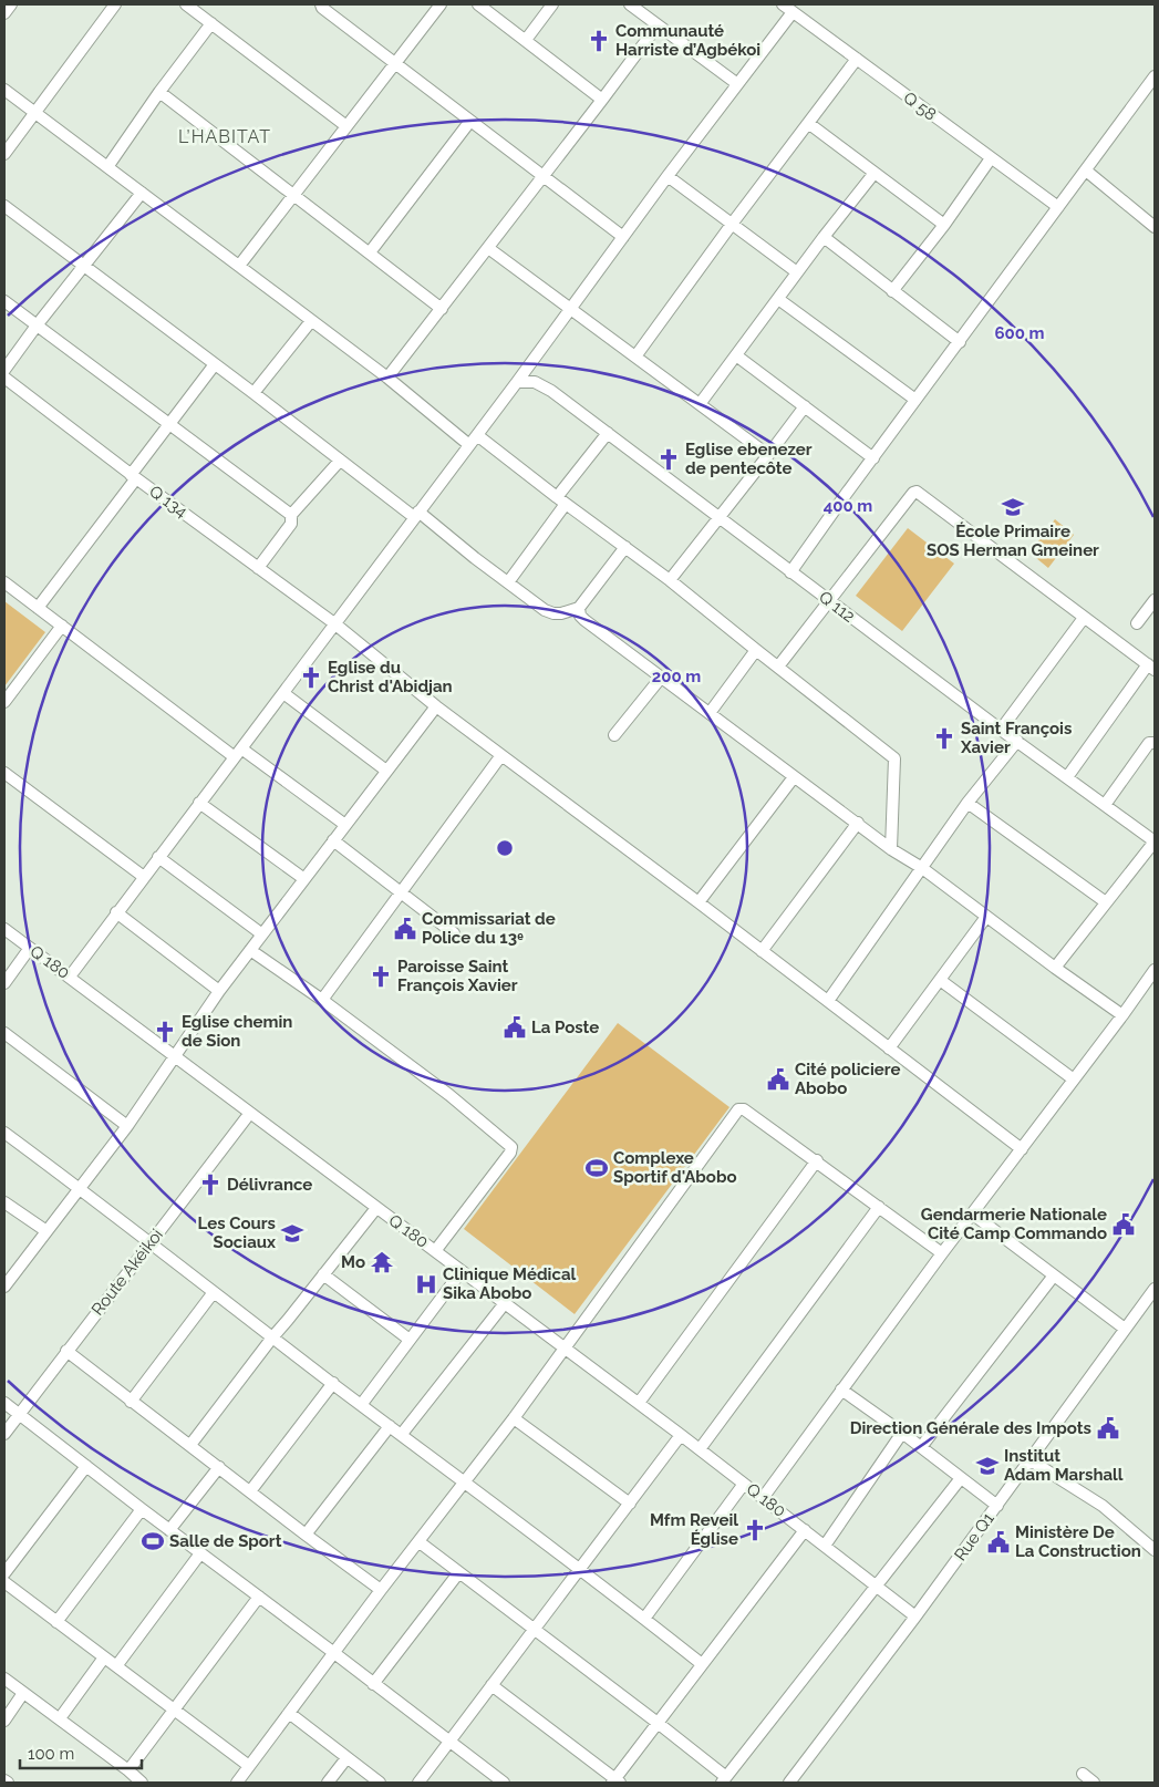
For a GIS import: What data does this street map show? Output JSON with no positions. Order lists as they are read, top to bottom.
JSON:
{
  "streets": {
    "street": [
      "Q 58",
      "Q 134",
      "Q 112",
      "Q 180",
      "Route Akéikoi",
      "Rue Q1"
    ]
  },
  "crossings": [
    ["Q 180", "Route Akéikoi"],
    ["Q 180", "Rue Q1"]
  ],
  "districts": ["L’HABITAT"],
  "places": {
    "church": [
      "Communauté Harriste d’Agbékoi",
      "Eglise ebenezer de pentecôte",
      "Eglise du Christ d'Abidjan",
      "Saint François Xavier",
      "Paroisse Saint François Xavier",
      "Eglise chemin de Sion",
      "Délivrance",
      "Mfm Reveil Église"
    ],
    "school or university": ["École Primaire SOS Herman Gmeiner", "Les Cours Sociaux", "Institut Adam Marshall"],
    "public building": [
      "Commissariat de Police du 13ᵉ",
      "La Poste",
      "Cité policiere Abobo",
      "Gendarmerie Nationale Cité Camp Commando",
      "Direction Générale des Impots",
      "Ministère De La Construction"
    ],
    "sports": ["Complexe Sportif d'Abobo", "Salle de Sport"],
    "temple": ["Mo"],
    "hospital": ["Clinique Médical Sika Abobo"]
  },
  "scale_bar": "100 m",
  "rings": ["600 m", "400 m", "200 m"]
}
